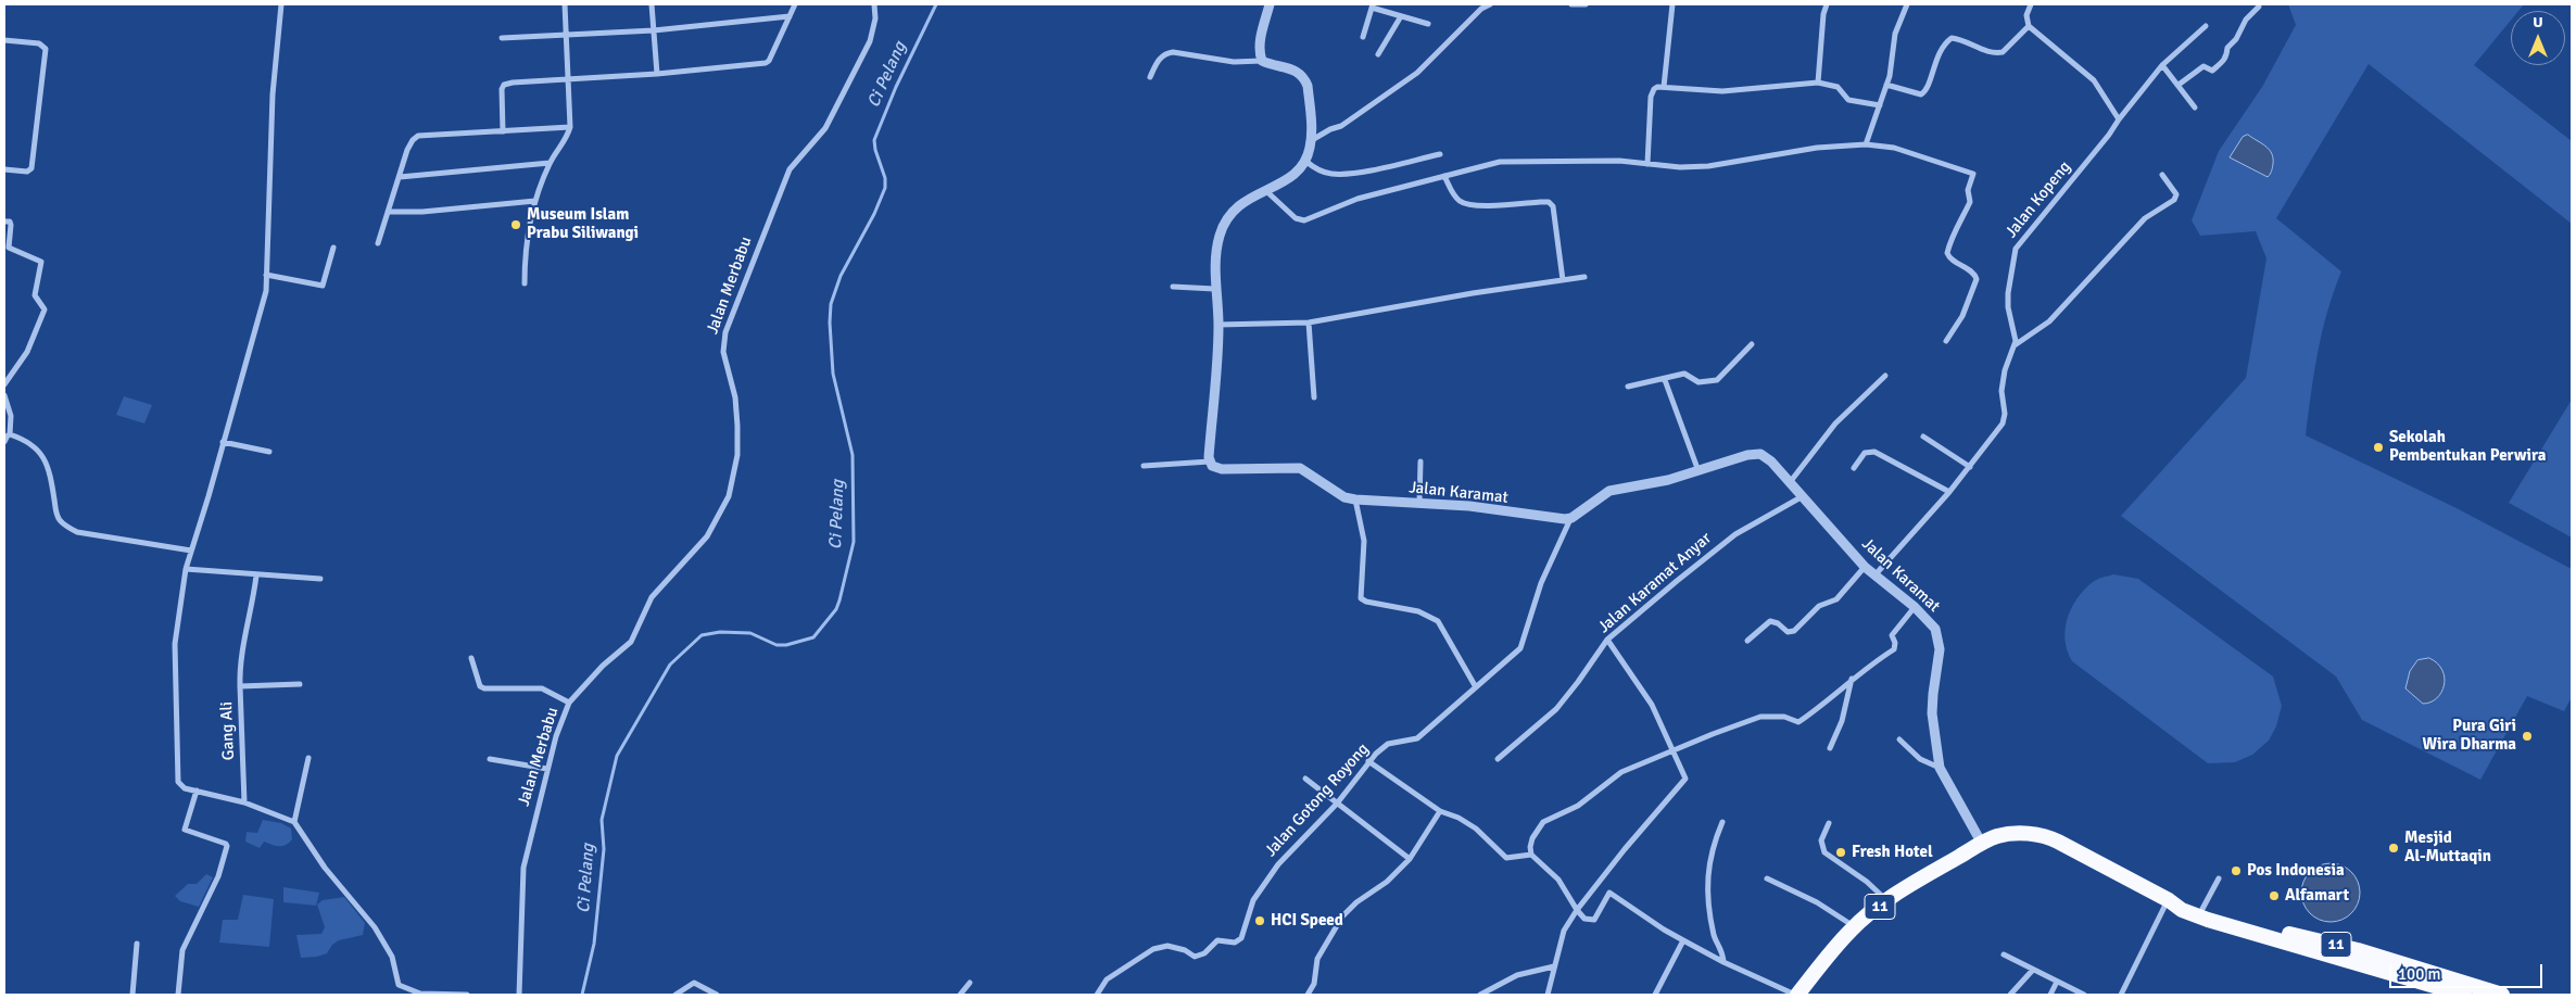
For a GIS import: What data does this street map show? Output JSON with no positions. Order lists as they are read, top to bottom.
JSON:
{
  "streets": {
    "highway": ["11"],
    "street": [
      "Jalan Kopeng",
      "Jalan Merbabu",
      "Jalan Karamat",
      "Jalan Karamat Anyar",
      "Gang Ali",
      "Jalan Gotong Royong"
    ]
  },
  "crossings": [
    ["Jalan Kopeng", "Jalan Karamat"],
    ["Jalan Karamat", "Jalan Karamat Anyar"],
    ["Jalan Karamat", "Jalan Gotong Royong"],
    ["Jalan Karamat", "11"]
  ],
  "water": ["Ci Pelang"],
  "places": [
    "Museum Islam Prabu Siliwangi",
    "Sekolah Pembentukan Perwira",
    "Pura Giri Wira Dharma",
    "Mesjid Al-Muttaqin",
    "Fresh Hotel",
    "Pos Indonesia",
    "Alfamart",
    "HCI Speed"
  ],
  "scale_bar": "100 m",
  "north": "top"
}
